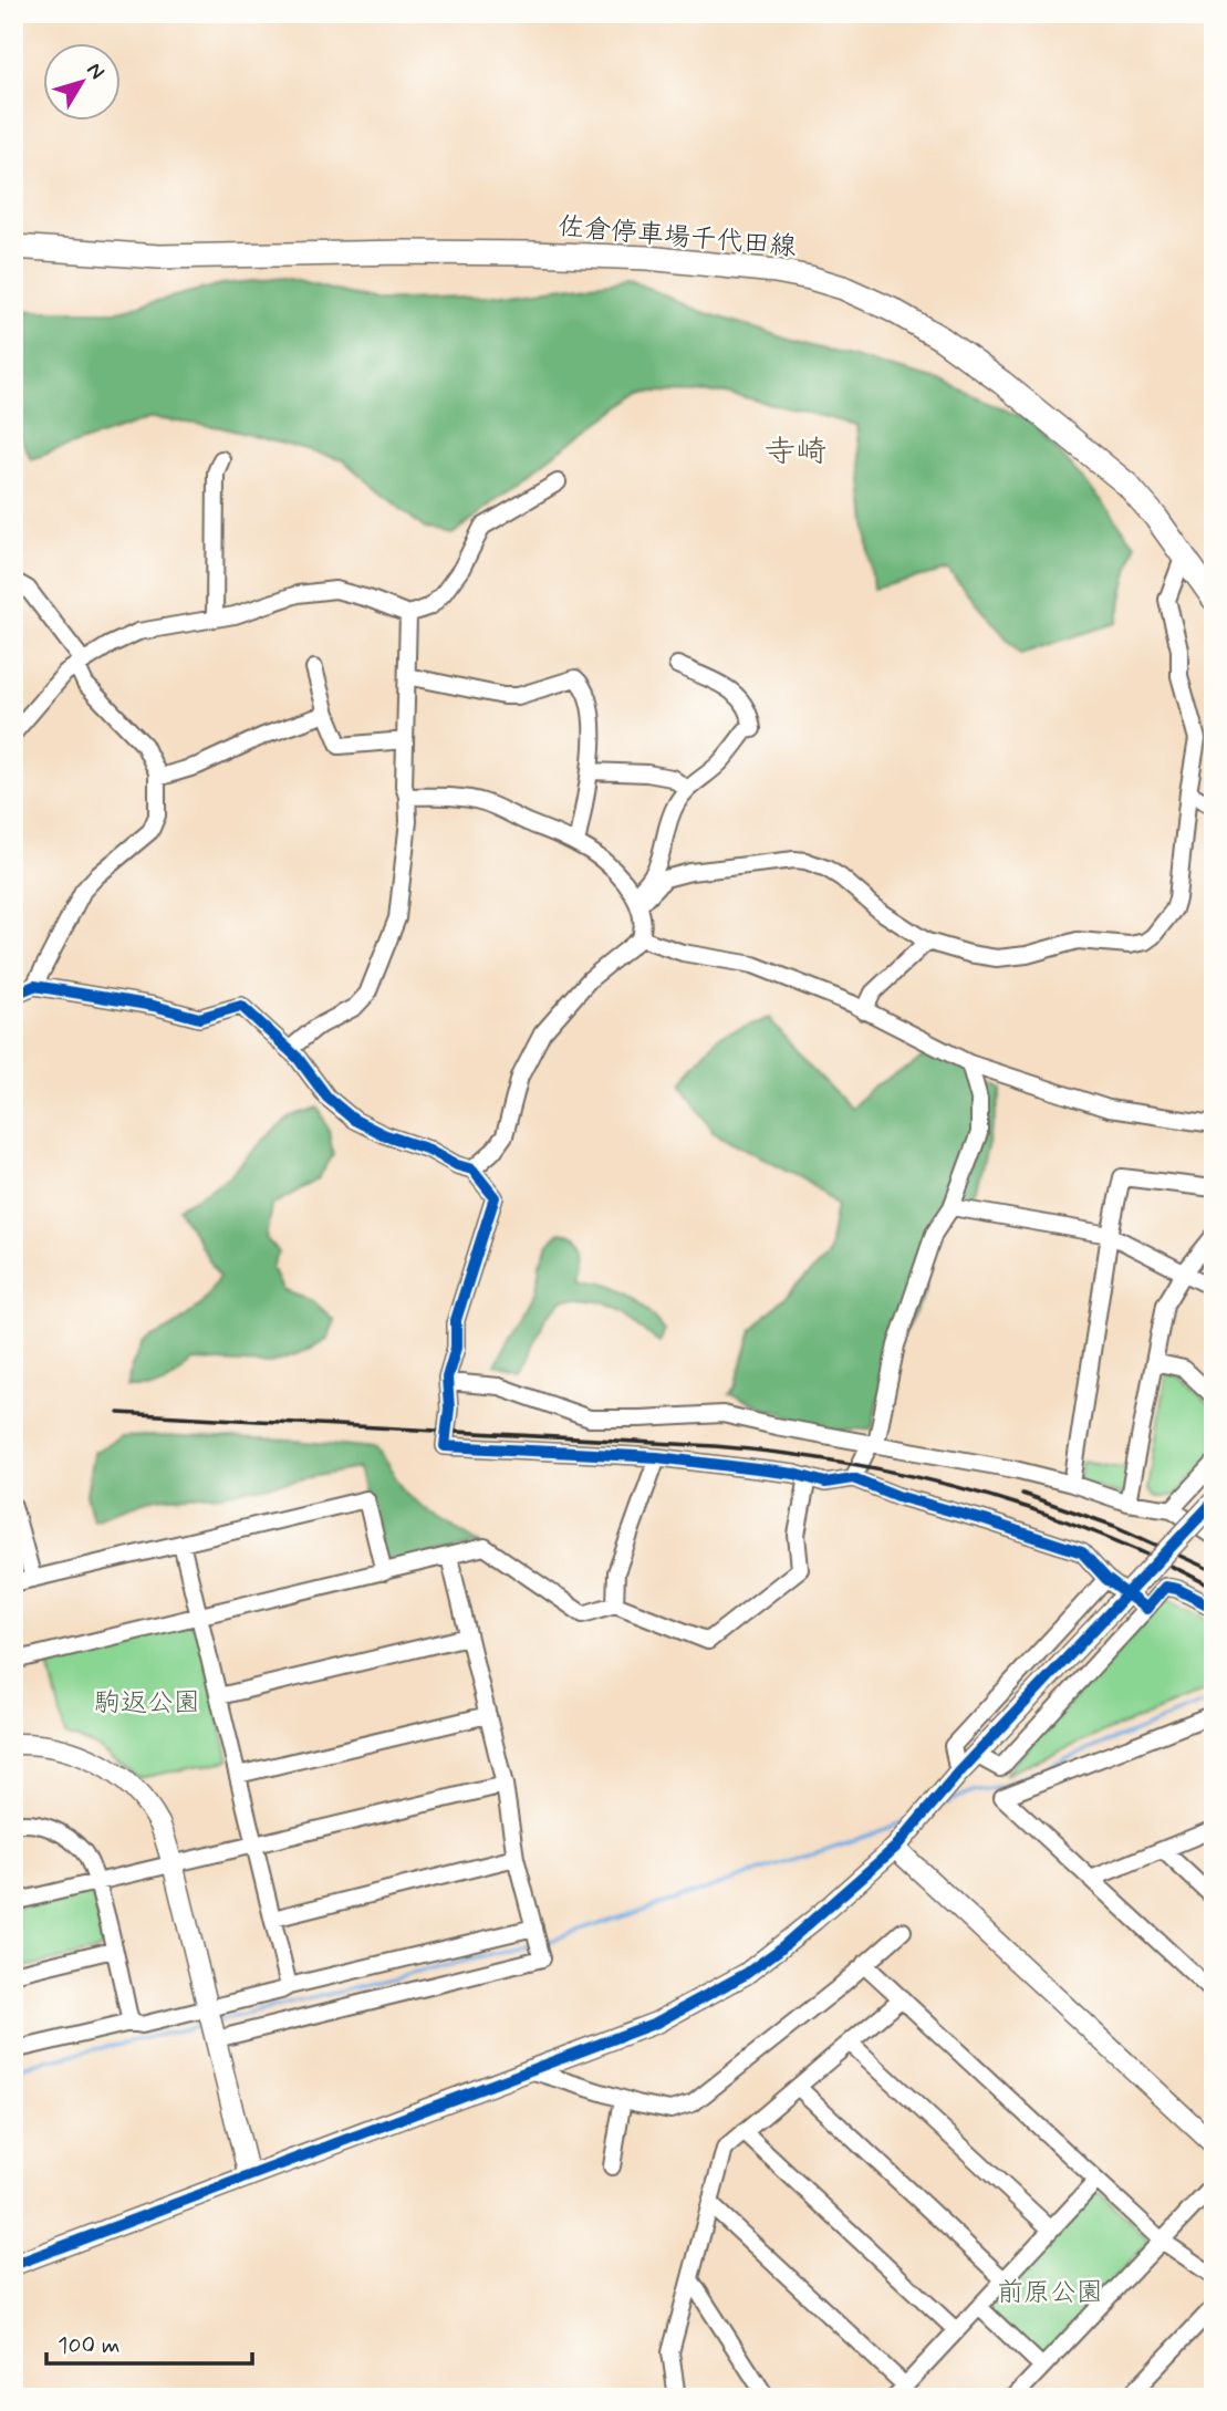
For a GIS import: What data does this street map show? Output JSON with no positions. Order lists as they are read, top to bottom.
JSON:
{
  "streets": {
    "main road": ["佐倉停車場千代田線"]
  },
  "districts": ["寺崎"],
  "parks": ["駒返公園", "前原公園"],
  "scale_bar": "100 m",
  "north": "top right"
}
